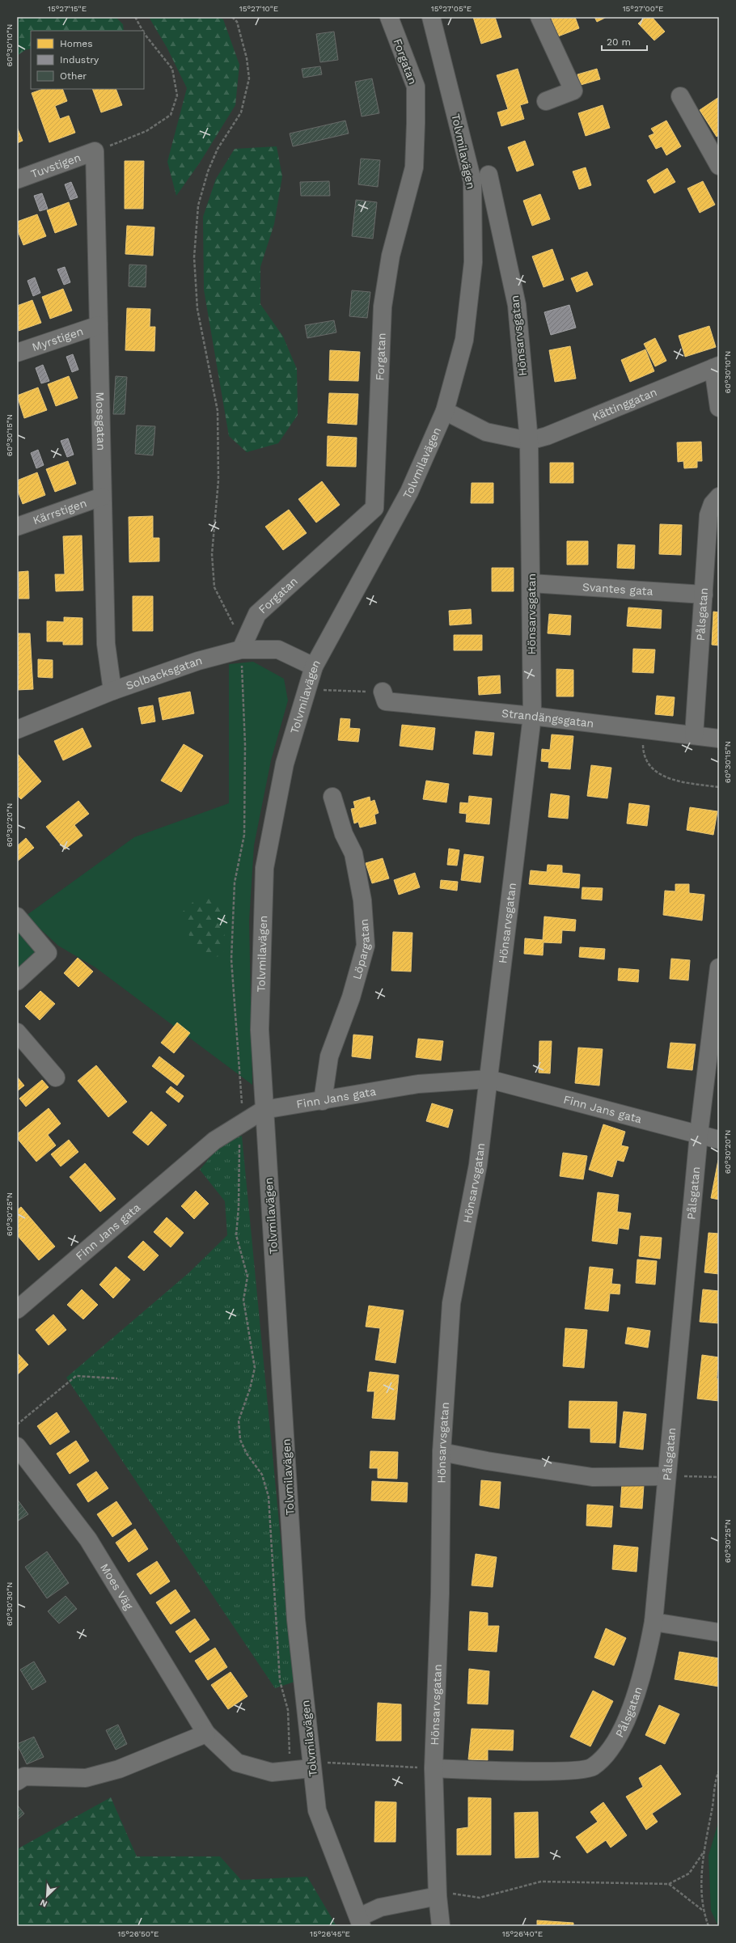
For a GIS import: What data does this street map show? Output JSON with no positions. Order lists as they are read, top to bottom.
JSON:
{
  "streets": {
    "street": [
      "Forgatan",
      "Tolvmilavägen",
      "Tuvstigen",
      "Hönsarvsgatan",
      "Myrstigen",
      "Kättinggatan",
      "Mossgatan",
      "Kärrstigen",
      "Svantes gata",
      "Pålsgatan",
      "Solbacksgatan",
      "Strandängsgatan",
      "Löpargatan",
      "Finn Jans gata",
      "Moes Väg"
    ]
  },
  "crossings": [
    ["Forgatan", "Solbacksgatan"],
    ["Tolvmilavägen", "Solbacksgatan"],
    ["Tolvmilavägen", "Finn Jans gata"],
    ["Tolvmilavägen", "Moes Väg"],
    ["Tuvstigen", "Mossgatan"],
    ["Hönsarvsgatan", "Kättinggatan"],
    ["Hönsarvsgatan", "Svantes gata"],
    ["Hönsarvsgatan", "Pålsgatan"],
    ["Hönsarvsgatan", "Strandängsgatan"],
    ["Hönsarvsgatan", "Finn Jans gata"],
    ["Myrstigen", "Mossgatan"],
    ["Mossgatan", "Kärrstigen"],
    ["Mossgatan", "Solbacksgatan"],
    ["Svantes gata", "Pålsgatan"],
    ["Pålsgatan", "Strandängsgatan"],
    ["Pålsgatan", "Finn Jans gata"],
    ["Löpargatan", "Finn Jans gata"]
  ],
  "legend": ["Homes", "Industry", "Other"],
  "scale_bar": "20 m",
  "north": "bottom left",
  "coordinates": [
    "15°27'15\"E",
    "15°27'10\"E",
    "15°27'05\"E",
    "15°27'00\"E",
    "60°30'10\"N",
    "60°30'15\"N",
    "60°30'20\"N",
    "60°30'25\"N",
    "60°30'30\"N",
    "15°26'50\"E",
    "15°26'45\"E",
    "15°26'40\"E"
  ]
}
